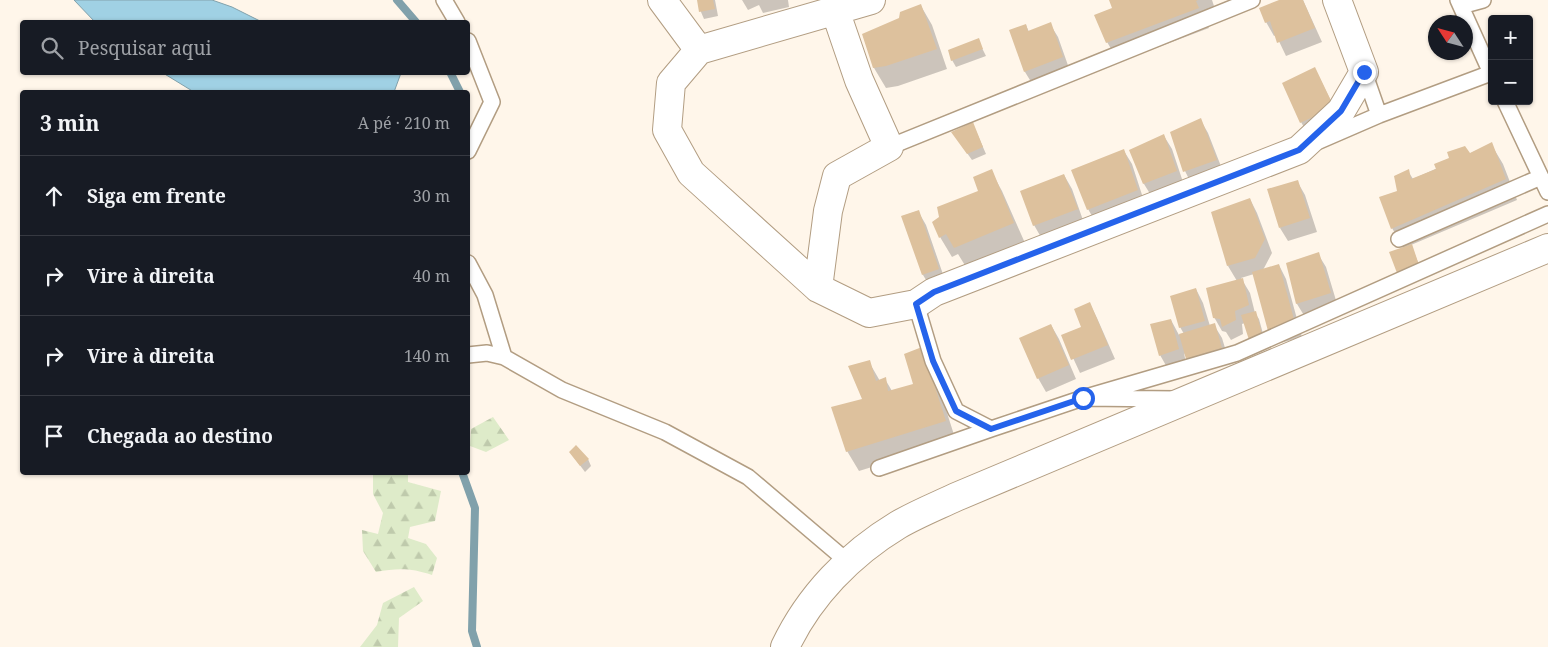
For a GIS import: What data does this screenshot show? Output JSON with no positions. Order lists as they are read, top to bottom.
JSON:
{
  "north": "top left",
  "page": {
    "map_buttons": ["+", "−"],
    "search": "Pesquisar aqui",
    "heading": ["3 min", "A pé · 210 m"],
    "list": [
      ["Siga em frente", "30 m"],
      ["Vire à direita", "40 m"],
      ["Vire à direita", "140 m"],
      "Chegada ao destino"
    ]
  }
}
